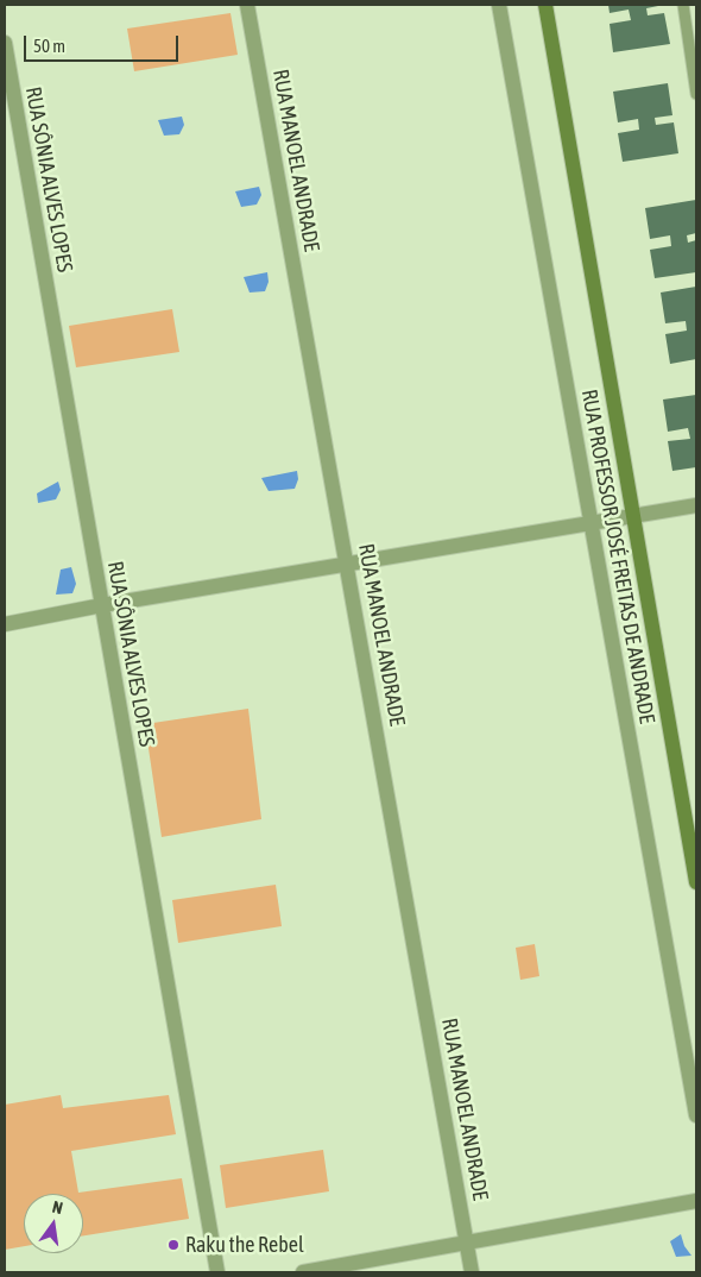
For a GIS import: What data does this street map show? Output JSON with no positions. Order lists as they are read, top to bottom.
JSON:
{
  "streets": {
    "street": ["RUA MANOEL ANDRADE", "RUA SÔNIA ALVES LOPES", "RUA PROFESSOR JOSÉ FREITAS DE ANDRADE"]
  },
  "places": ["Raku the Rebel"],
  "scale_bar": "50 m",
  "north": "top"
}
